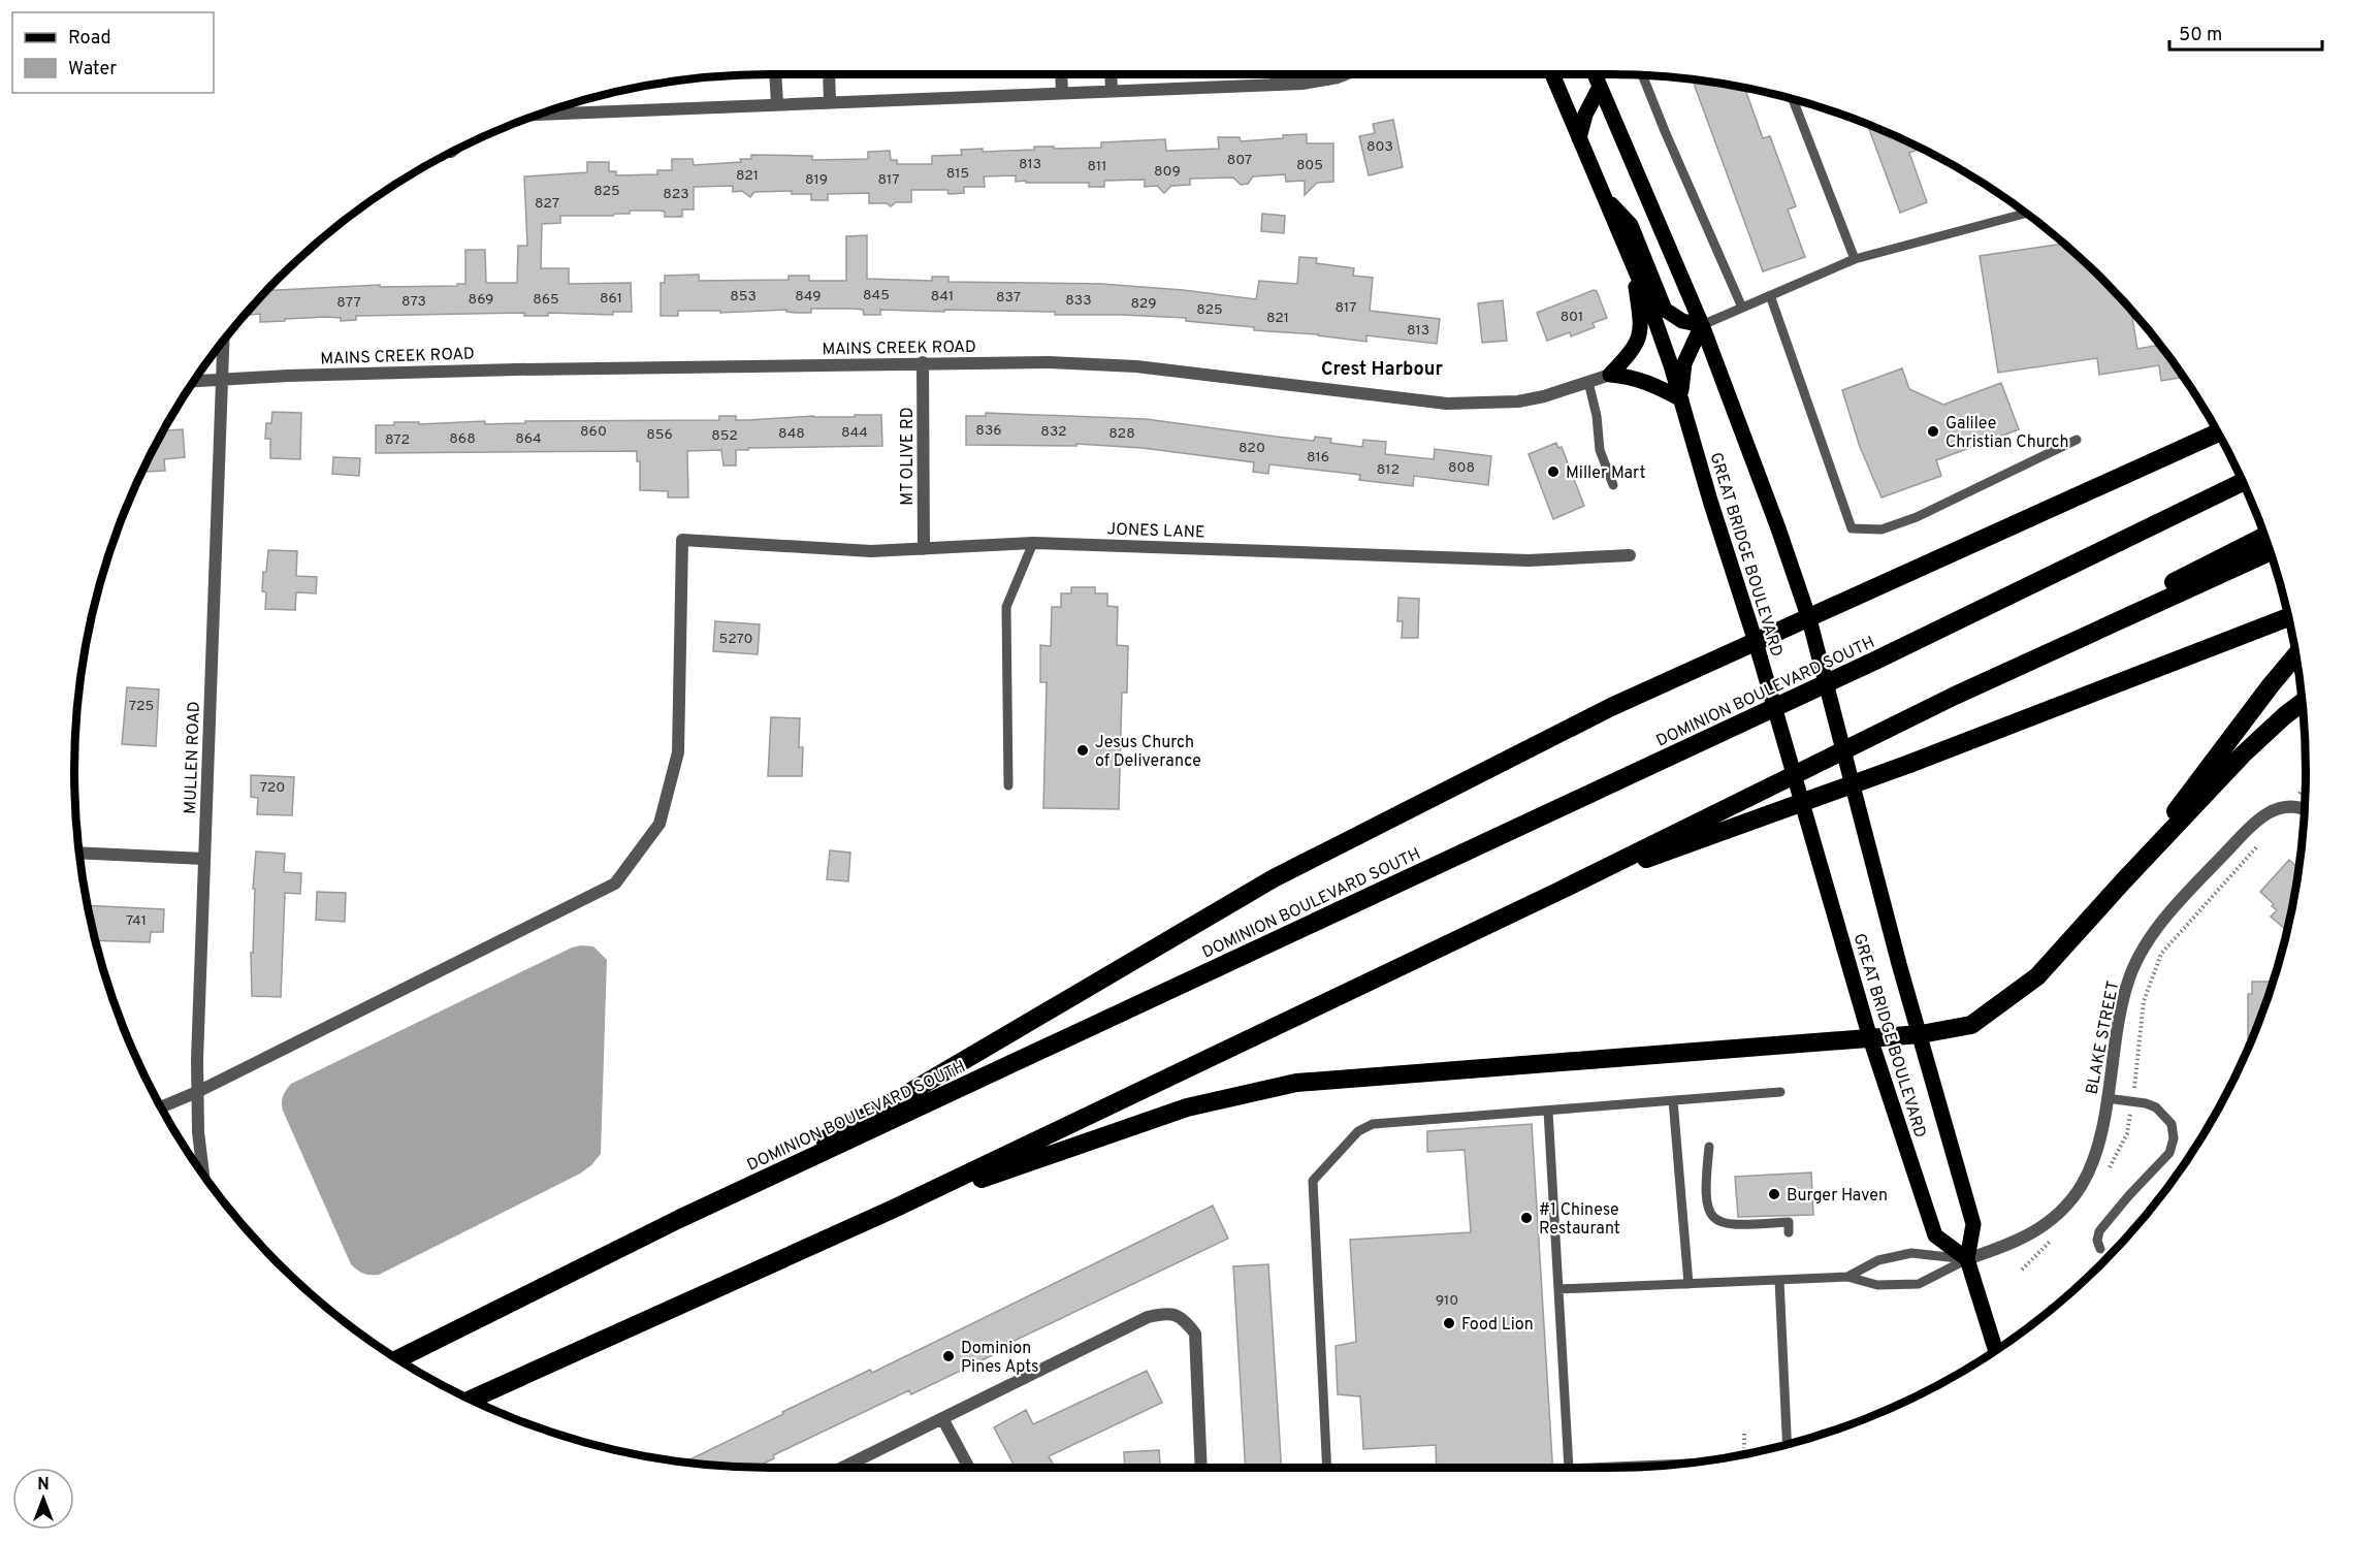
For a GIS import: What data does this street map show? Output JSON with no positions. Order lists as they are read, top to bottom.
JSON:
{
  "streets": {
    "highway": ["DOMINION BOULEVARD SOUTH"],
    "main road": ["GREAT BRIDGE BOULEVARD"],
    "street": [
      "MAINS CREEK ROAD",
      "MT OLIVE RD",
      "JONES LANE",
      "MULLEN ROAD",
      "BLAKE STREET"
    ]
  },
  "crossings": [
    ["MAINS CREEK ROAD", "MT OLIVE RD"],
    ["MAINS CREEK ROAD", "MULLEN ROAD"],
    ["MT OLIVE RD", "JONES LANE"],
    ["JONES LANE", "MULLEN ROAD"],
    ["GREAT BRIDGE BOULEVARD", "BLAKE STREET"]
  ],
  "districts": ["Crest Harbour"],
  "places": [
    "Galilee Christian Church",
    "Miller Mart",
    "Jesus Church of Deliverance",
    "Burger Haven",
    "#1 Chinese Restaurant",
    "Food Lion",
    "Dominion Pines Apts"
  ],
  "house_numbers": [
    "803",
    "807",
    "813",
    "805",
    "811",
    "809",
    "815",
    "821",
    "819",
    "817",
    "825",
    "823",
    "827",
    "845",
    "853",
    "849",
    "841",
    "837",
    "861",
    "869",
    "865",
    "833",
    "873",
    "877",
    "829",
    "817",
    "825",
    "801",
    "821",
    "813",
    "836",
    "860",
    "832",
    "844",
    "848",
    "828",
    "856",
    "852",
    "868",
    "864",
    "872",
    "820",
    "816",
    "808",
    "812",
    "5270",
    "725",
    "720",
    "741",
    "910"
  ],
  "legend": ["Road", "Water"],
  "scale_bar": "50 m",
  "north": "top"
}
